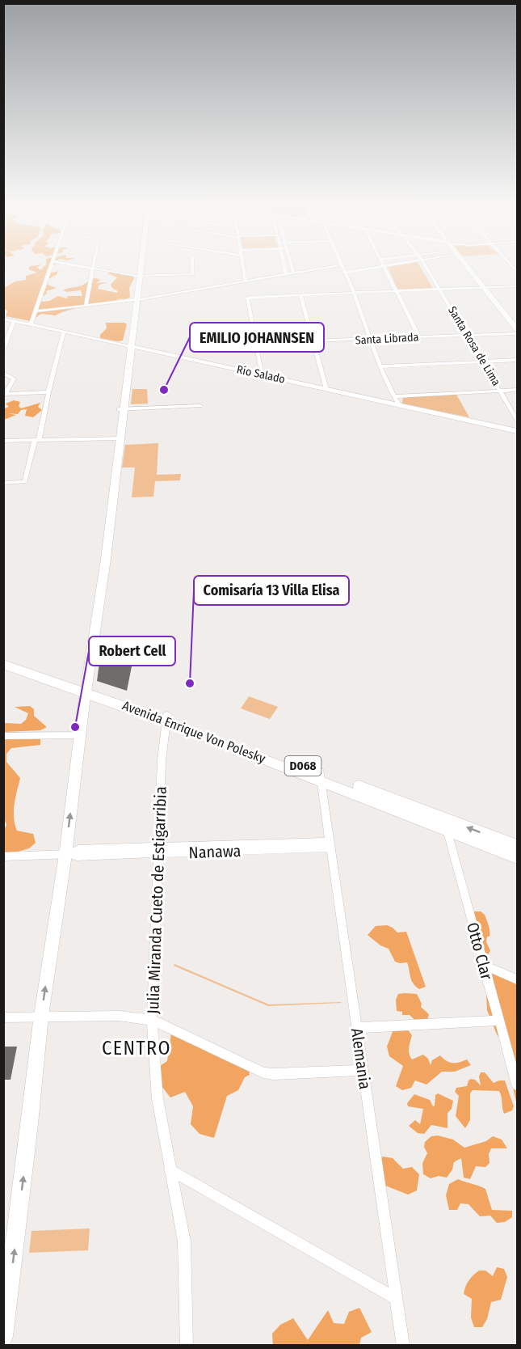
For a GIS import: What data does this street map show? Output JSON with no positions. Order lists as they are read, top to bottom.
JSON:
{
  "streets": {
    "main road": ["Río Salado", "Avenida Enrique Von Polesky", "D068"],
    "street": [
      "Santa Librada",
      "Santa Rosa de Lima",
      "Nanawa",
      "Julia Miranda Cueto de Estigarribia",
      "Otto Clar",
      "Alemania"
    ]
  },
  "crossings": [
    ["Santa Librada", "Santa Rosa de Lima"],
    ["Avenida Enrique Von Polesky", "Julia Miranda Cueto de Estigarribia"],
    ["Avenida Enrique Von Polesky", "Otto Clar"],
    ["Avenida Enrique Von Polesky", "Alemania"],
    ["Nanawa", "Julia Miranda Cueto de Estigarribia"],
    ["Nanawa", "Alemania"]
  ],
  "districts": ["CENTRO"],
  "places": ["EMILIO JOHANNSEN", "Comisaría 13 Villa Elisa", "Robert Cell"]
}
